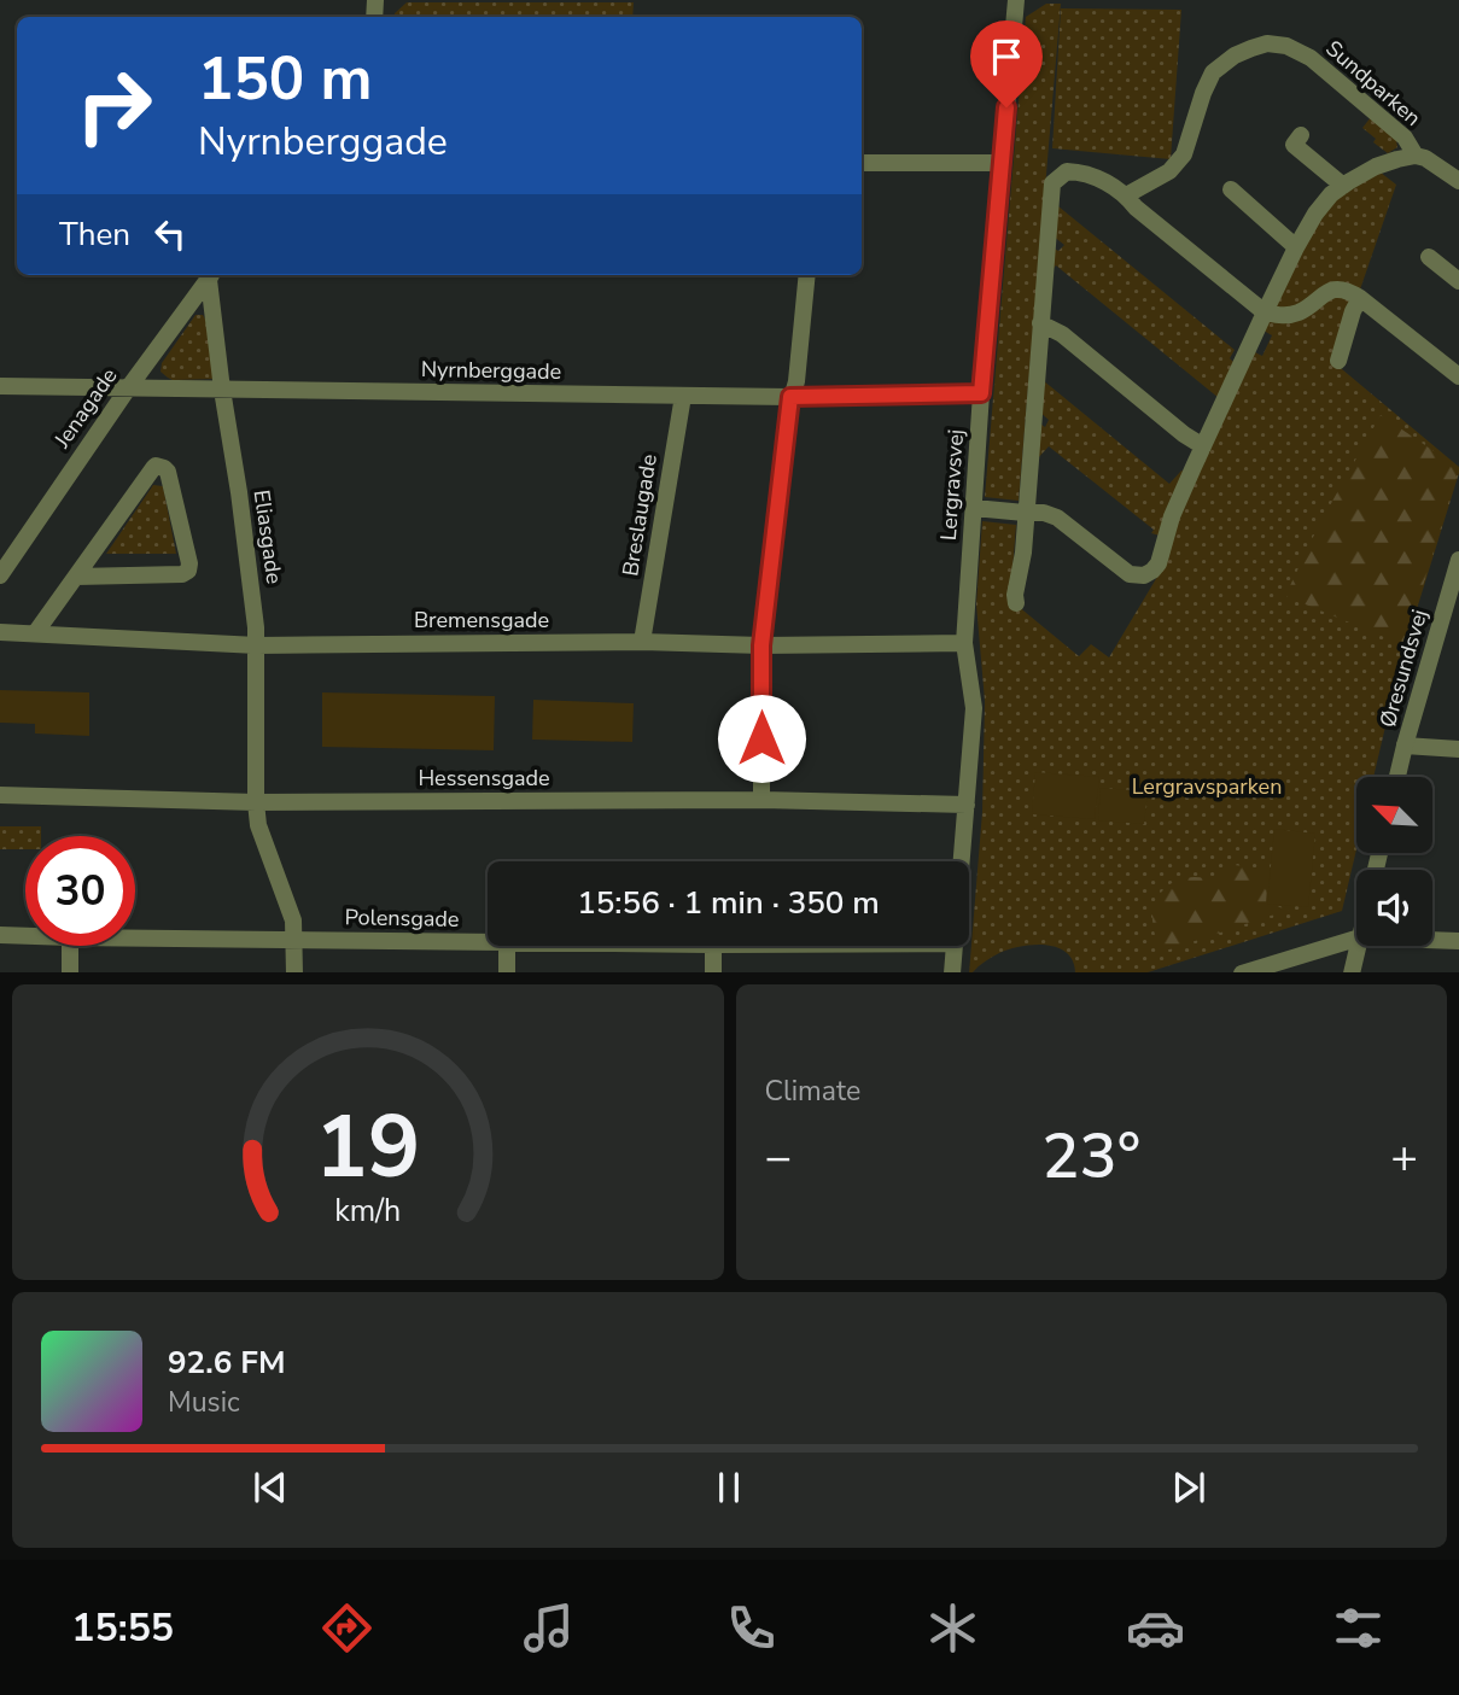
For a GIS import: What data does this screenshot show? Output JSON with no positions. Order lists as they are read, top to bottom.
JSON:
{
  "streets": {
    "street": [
      "Sundparken",
      "Nyrnberggade",
      "Jenagade",
      "Lergravsvej",
      "Breslaugade",
      "Eliasgade",
      "Bremensgade",
      "Øresundsvej",
      "Hessensgade",
      "Polensgade"
    ]
  },
  "crossings": [
    ["Sundparken", "Lergravsvej"],
    ["Nyrnberggade", "Jenagade"],
    ["Nyrnberggade", "Lergravsvej"],
    ["Nyrnberggade", "Breslaugade"],
    ["Nyrnberggade", "Eliasgade"],
    ["Jenagade", "Eliasgade"],
    ["Lergravsvej", "Bremensgade"],
    ["Lergravsvej", "Hessensgade"],
    ["Breslaugade", "Bremensgade"],
    ["Eliasgade", "Bremensgade"],
    ["Eliasgade", "Hessensgade"],
    ["Eliasgade", "Polensgade"]
  ],
  "parks": ["Lergravsparken"],
  "north": "top left",
  "page": {
    "turn": ["150 m", "Nyrnberggade"],
    "then": "Then",
    "limit": "30",
    "trip": "15:56 · 1 min · 350 m",
    "tile": "Climate",
    "heat": ["−", "23°", "+"],
    "song": ["92.6 FM", "Music"],
    "tabs": "15:55",
    "gauge": ["19", "km/h"]
  }
}
